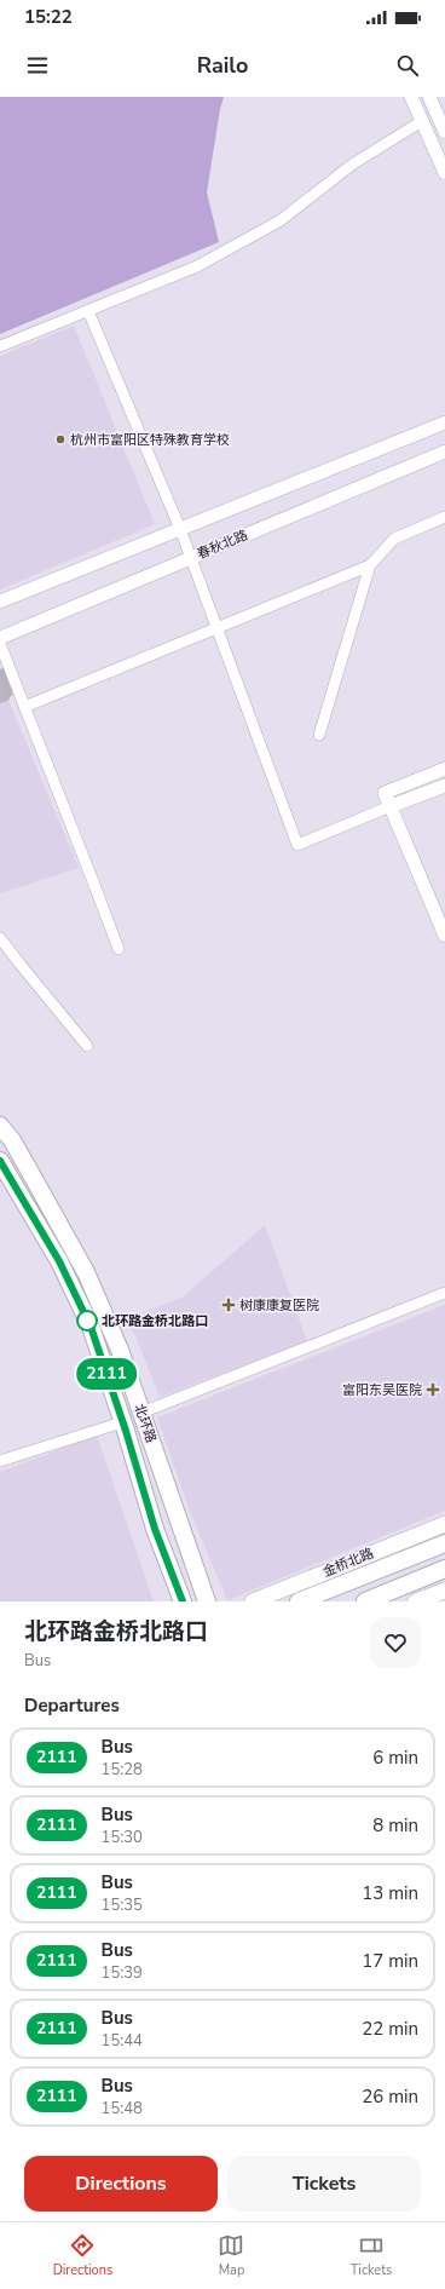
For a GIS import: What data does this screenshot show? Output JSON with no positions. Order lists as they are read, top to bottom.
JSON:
{
  "streets": {
    "main road": ["北环路", "金桥北路"],
    "street": ["春秋北路"]
  },
  "places": {
    "other": ["杭州市富阳区特殊教育学校", "北环路金桥北路口"],
    "health": ["树康康复医院", "富阳东吴医院"]
  },
  "lines": ["bus line 2111"],
  "page": {
    "status": "15:22",
    "header": "Railo",
    "on_map": "2111",
    "heading": [
      ["北环路金桥北路口", "Bus"],
      "Departures"
    ],
    "list": [
      {
        "mark": "2111",
        "name": "Bus",
        "note": "15:28",
        "value": "6 min"
      },
      {
        "mark": "2111",
        "name": "Bus",
        "note": "15:30",
        "value": "8 min"
      },
      {
        "mark": "2111",
        "name": "Bus",
        "note": "15:35",
        "value": "13 min"
      },
      {
        "mark": "2111",
        "name": "Bus",
        "note": "15:39",
        "value": "17 min"
      },
      {
        "mark": "2111",
        "name": "Bus",
        "note": "15:44",
        "value": "22 min"
      },
      {
        "mark": "2111",
        "name": "Bus",
        "note": "15:48",
        "value": "26 min"
      }
    ],
    "buttons": ["Directions", "Tickets"],
    "tabs": ["Directions", "Map", "Tickets"]
  }
}
